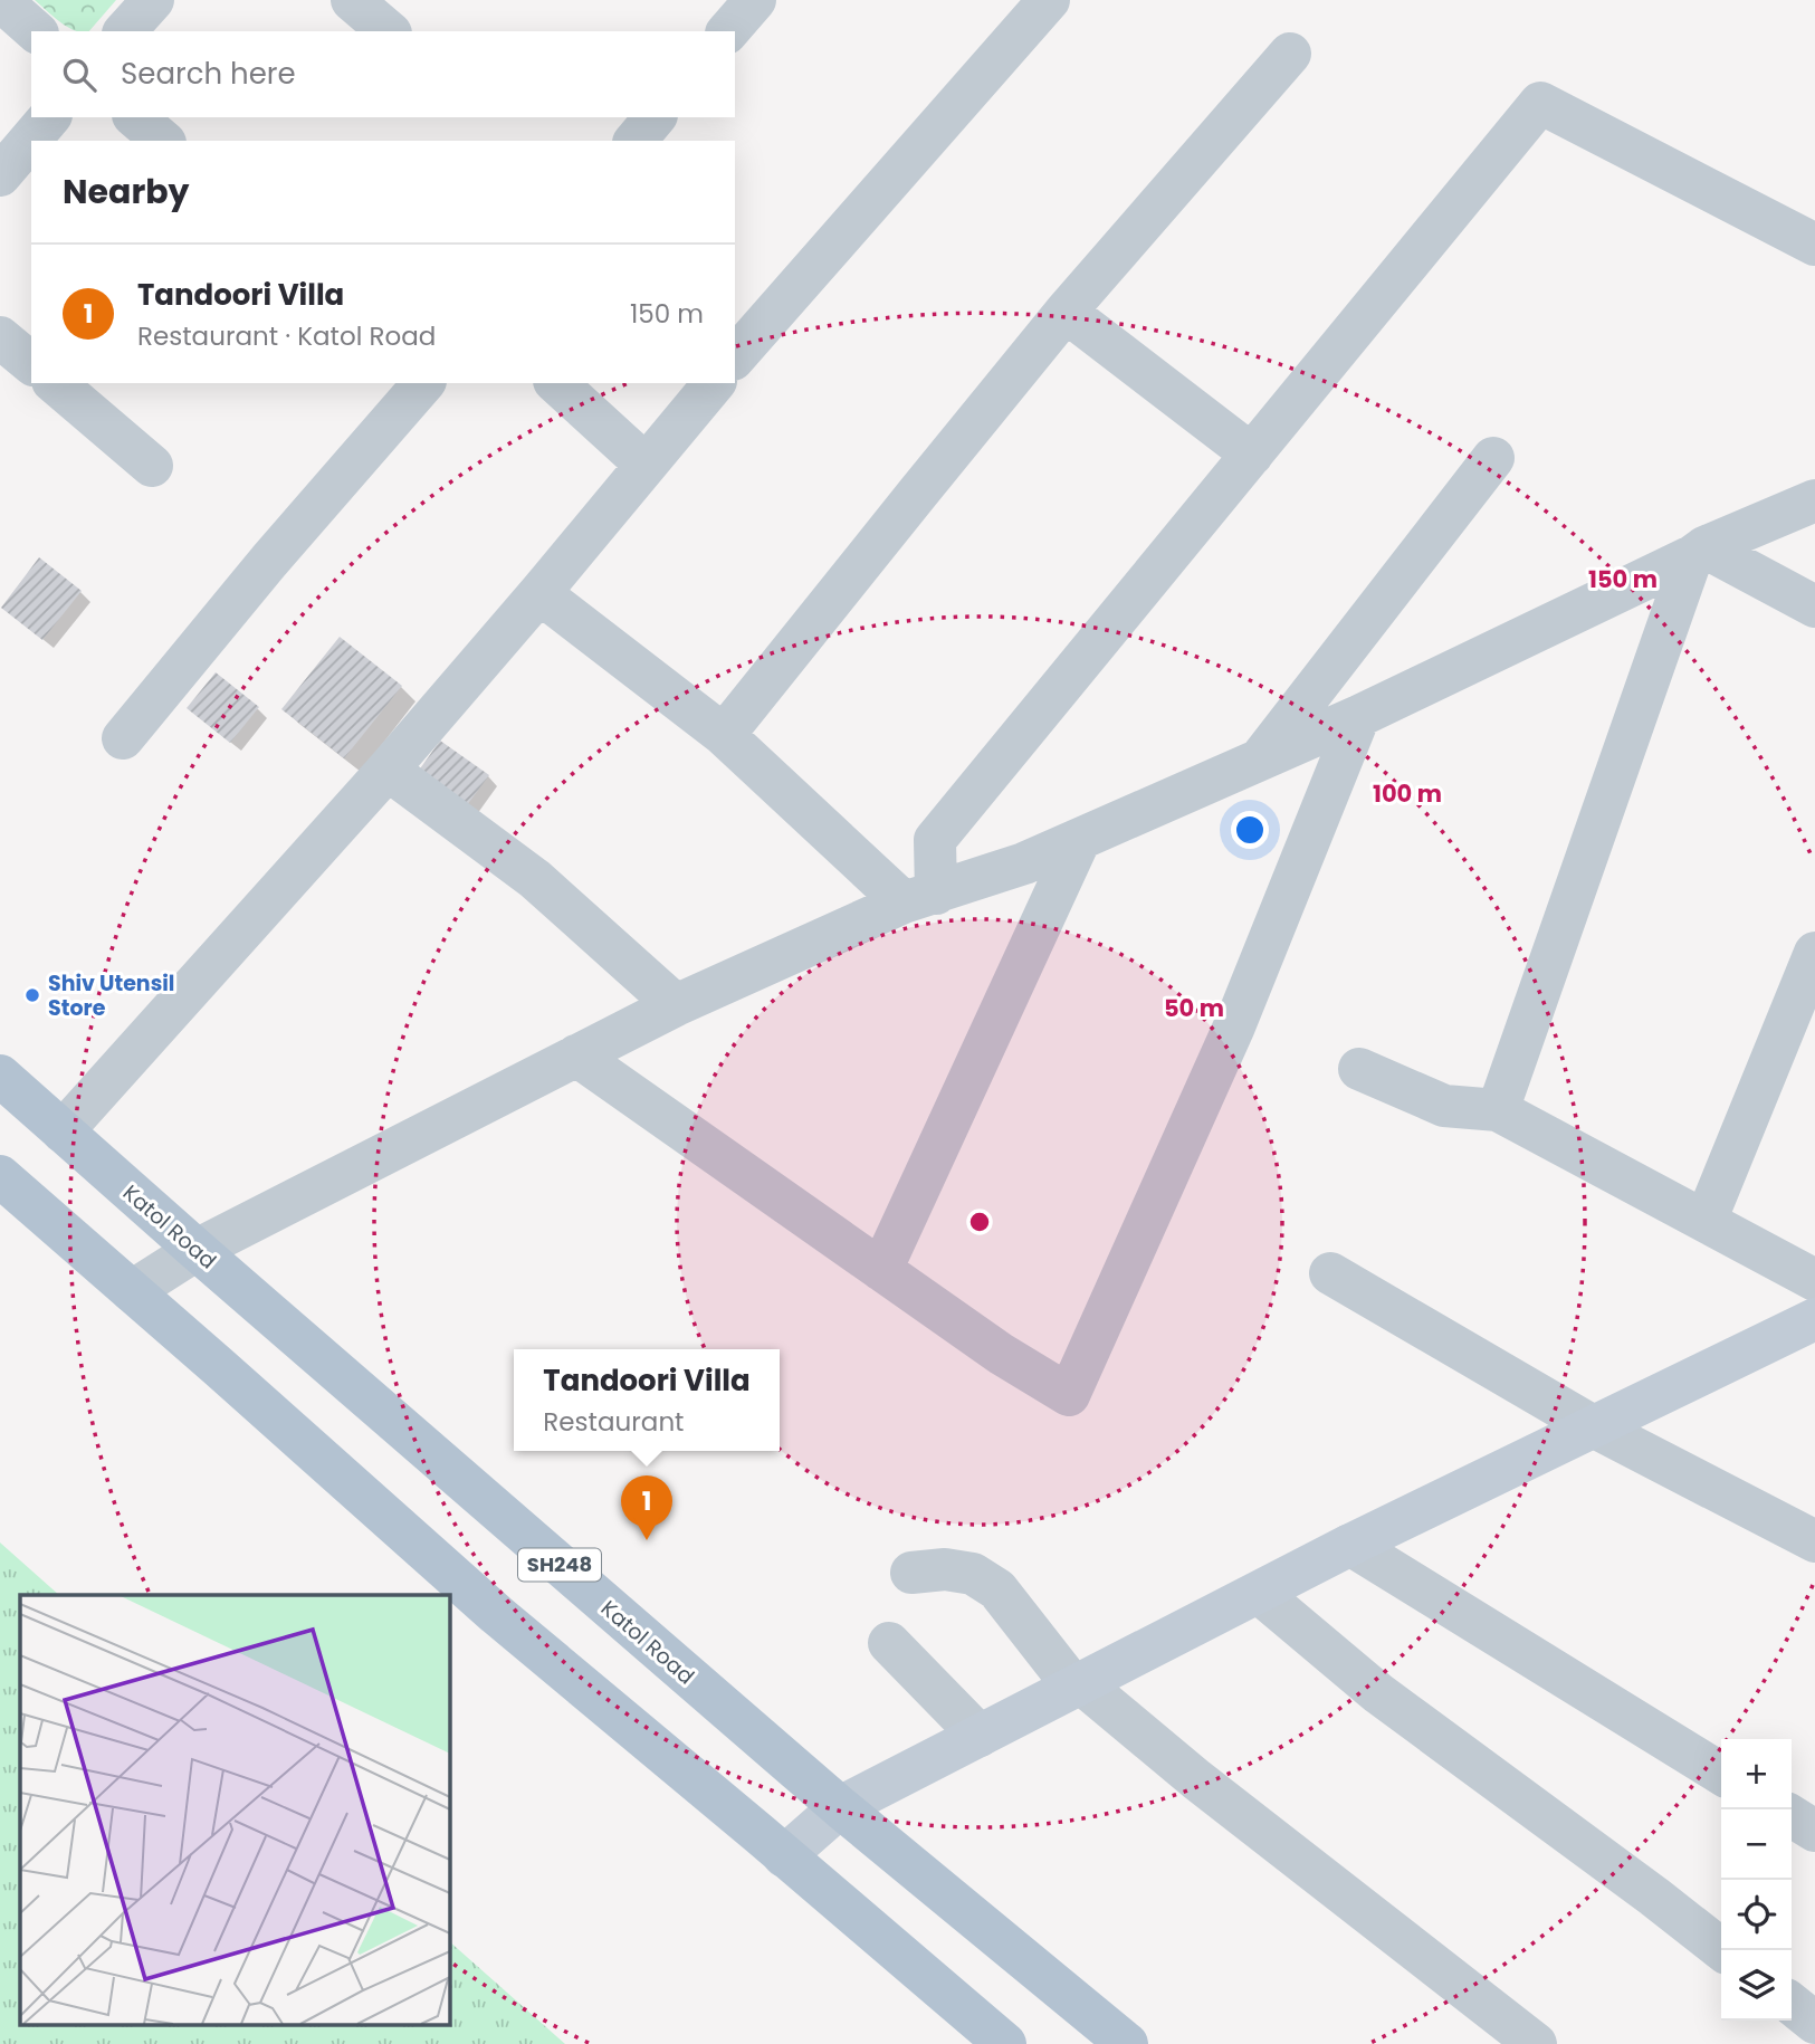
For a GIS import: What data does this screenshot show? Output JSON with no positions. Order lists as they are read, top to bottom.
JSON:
{
  "streets": {
    "main road": ["Katol Road", "SH248"]
  },
  "places": ["Shiv Utensil Store"],
  "page": {
    "search": "Search here",
    "heading": "Nearby",
    "list": [
      {
        "mark": "1",
        "name": "Tandoori Villa",
        "note": "Restaurant · Katol Road",
        "value": "150 m"
      }
    ],
    "popup": ["Tandoori Villa", "Restaurant"],
    "pins": "1",
    "map_buttons": ["+", "−"]
  },
  "rings": ["150 m", "100 m", "50 m"]
}
